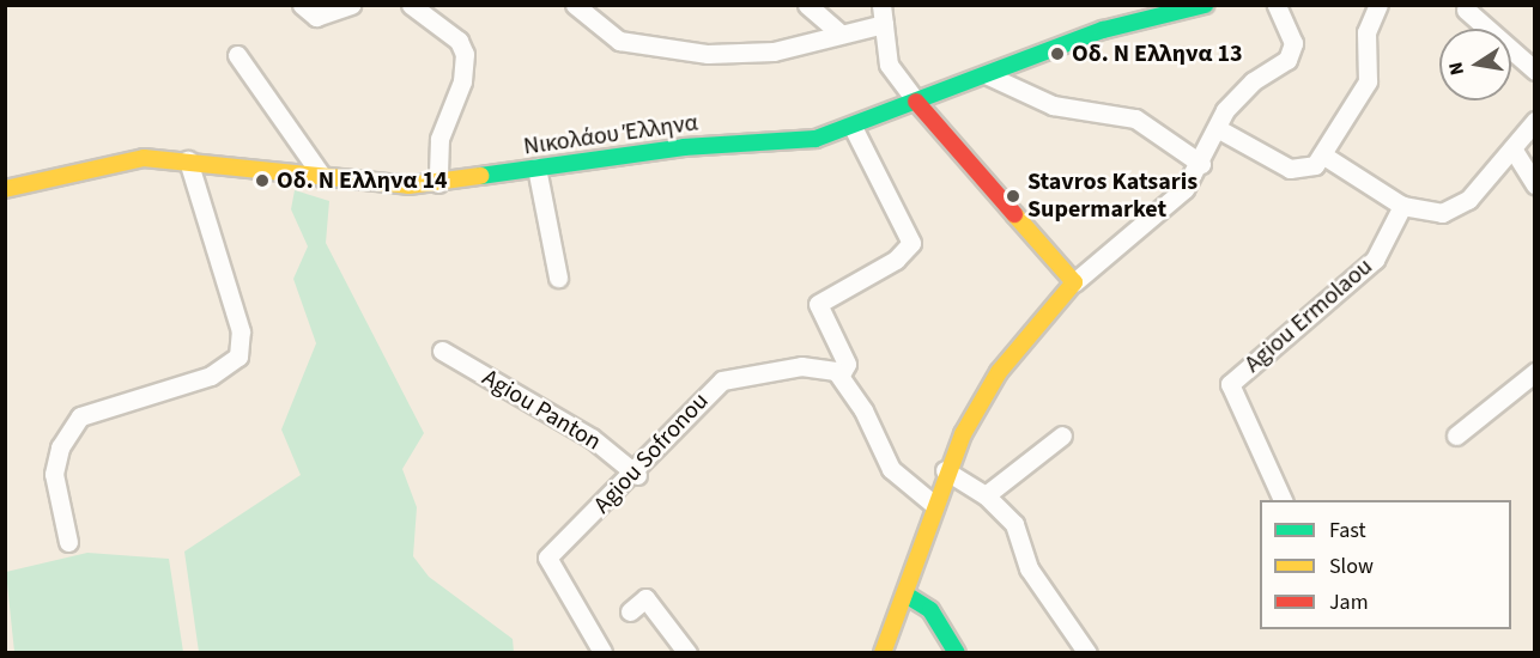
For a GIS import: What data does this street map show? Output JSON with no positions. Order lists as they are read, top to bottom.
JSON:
{
  "streets": {
    "street": [
      "Νικολάου Έλληνα",
      "Agiou Ermolaou",
      "Agiou Panton",
      "Agiou Sofronou"
    ]
  },
  "crossings": [
    ["Agiou Panton", "Agiou Sofronou"]
  ],
  "places": ["Οδ. Ν Ελληνα 13", "Οδ. Ν Ελληνα 14", "Stavros Katsaris Supermarket"],
  "legend": ["Fast", "Slow", "Jam"],
  "north": "left"
}
